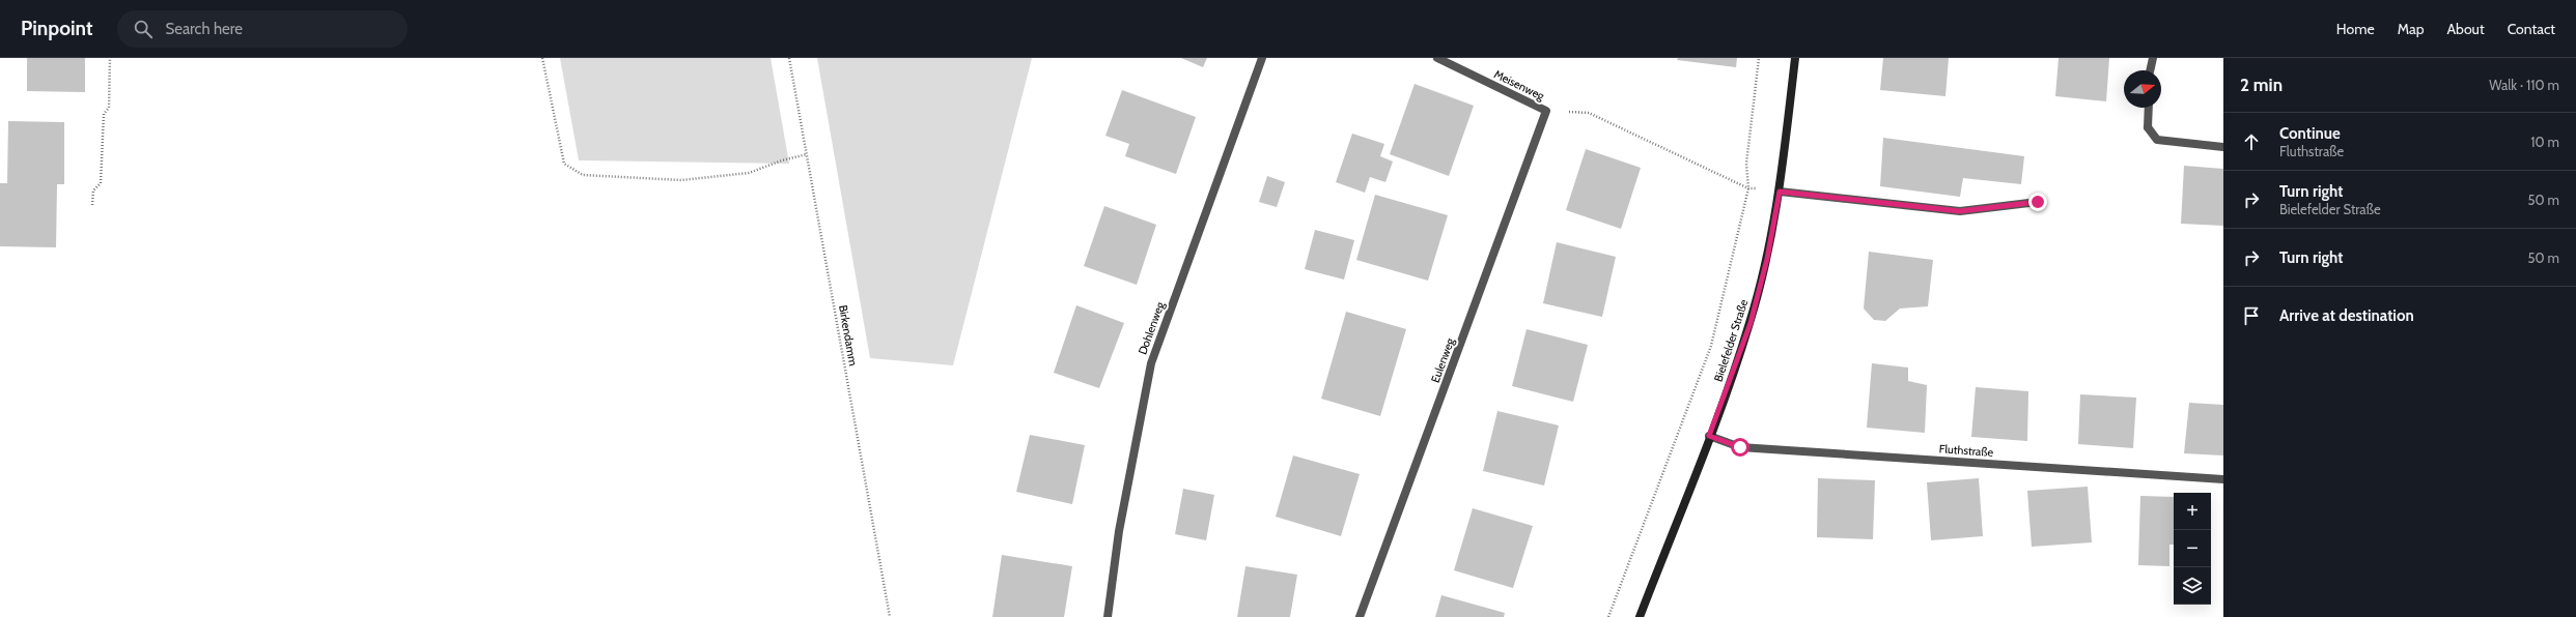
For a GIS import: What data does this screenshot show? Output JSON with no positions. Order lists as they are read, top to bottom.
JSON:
{
  "streets": {
    "main road": ["Bielefelder Straße"],
    "street": [
      "Meisenweg",
      "Dohlenweg",
      "Eulenweg",
      "Fluthstraße"
    ],
    "path": ["Birkendamm"]
  },
  "crossings": [
    ["Meisenweg", "Eulenweg"],
    ["Bielefelder Straße", "Fluthstraße"]
  ],
  "north": "right",
  "page": {
    "header": "Pinpoint",
    "search": "Search here",
    "nav": [
      "Home",
      "Map",
      "About",
      "Contact"
    ],
    "heading": ["2 min", "Walk · 110 m"],
    "list": [
      ["Continue", "Fluthstraße", "10 m"],
      ["Turn right", "Bielefelder Straße", "50 m"],
      ["Turn right", "50 m"],
      "Arrive at destination"
    ],
    "map_buttons": ["+", "−"]
  }
}
